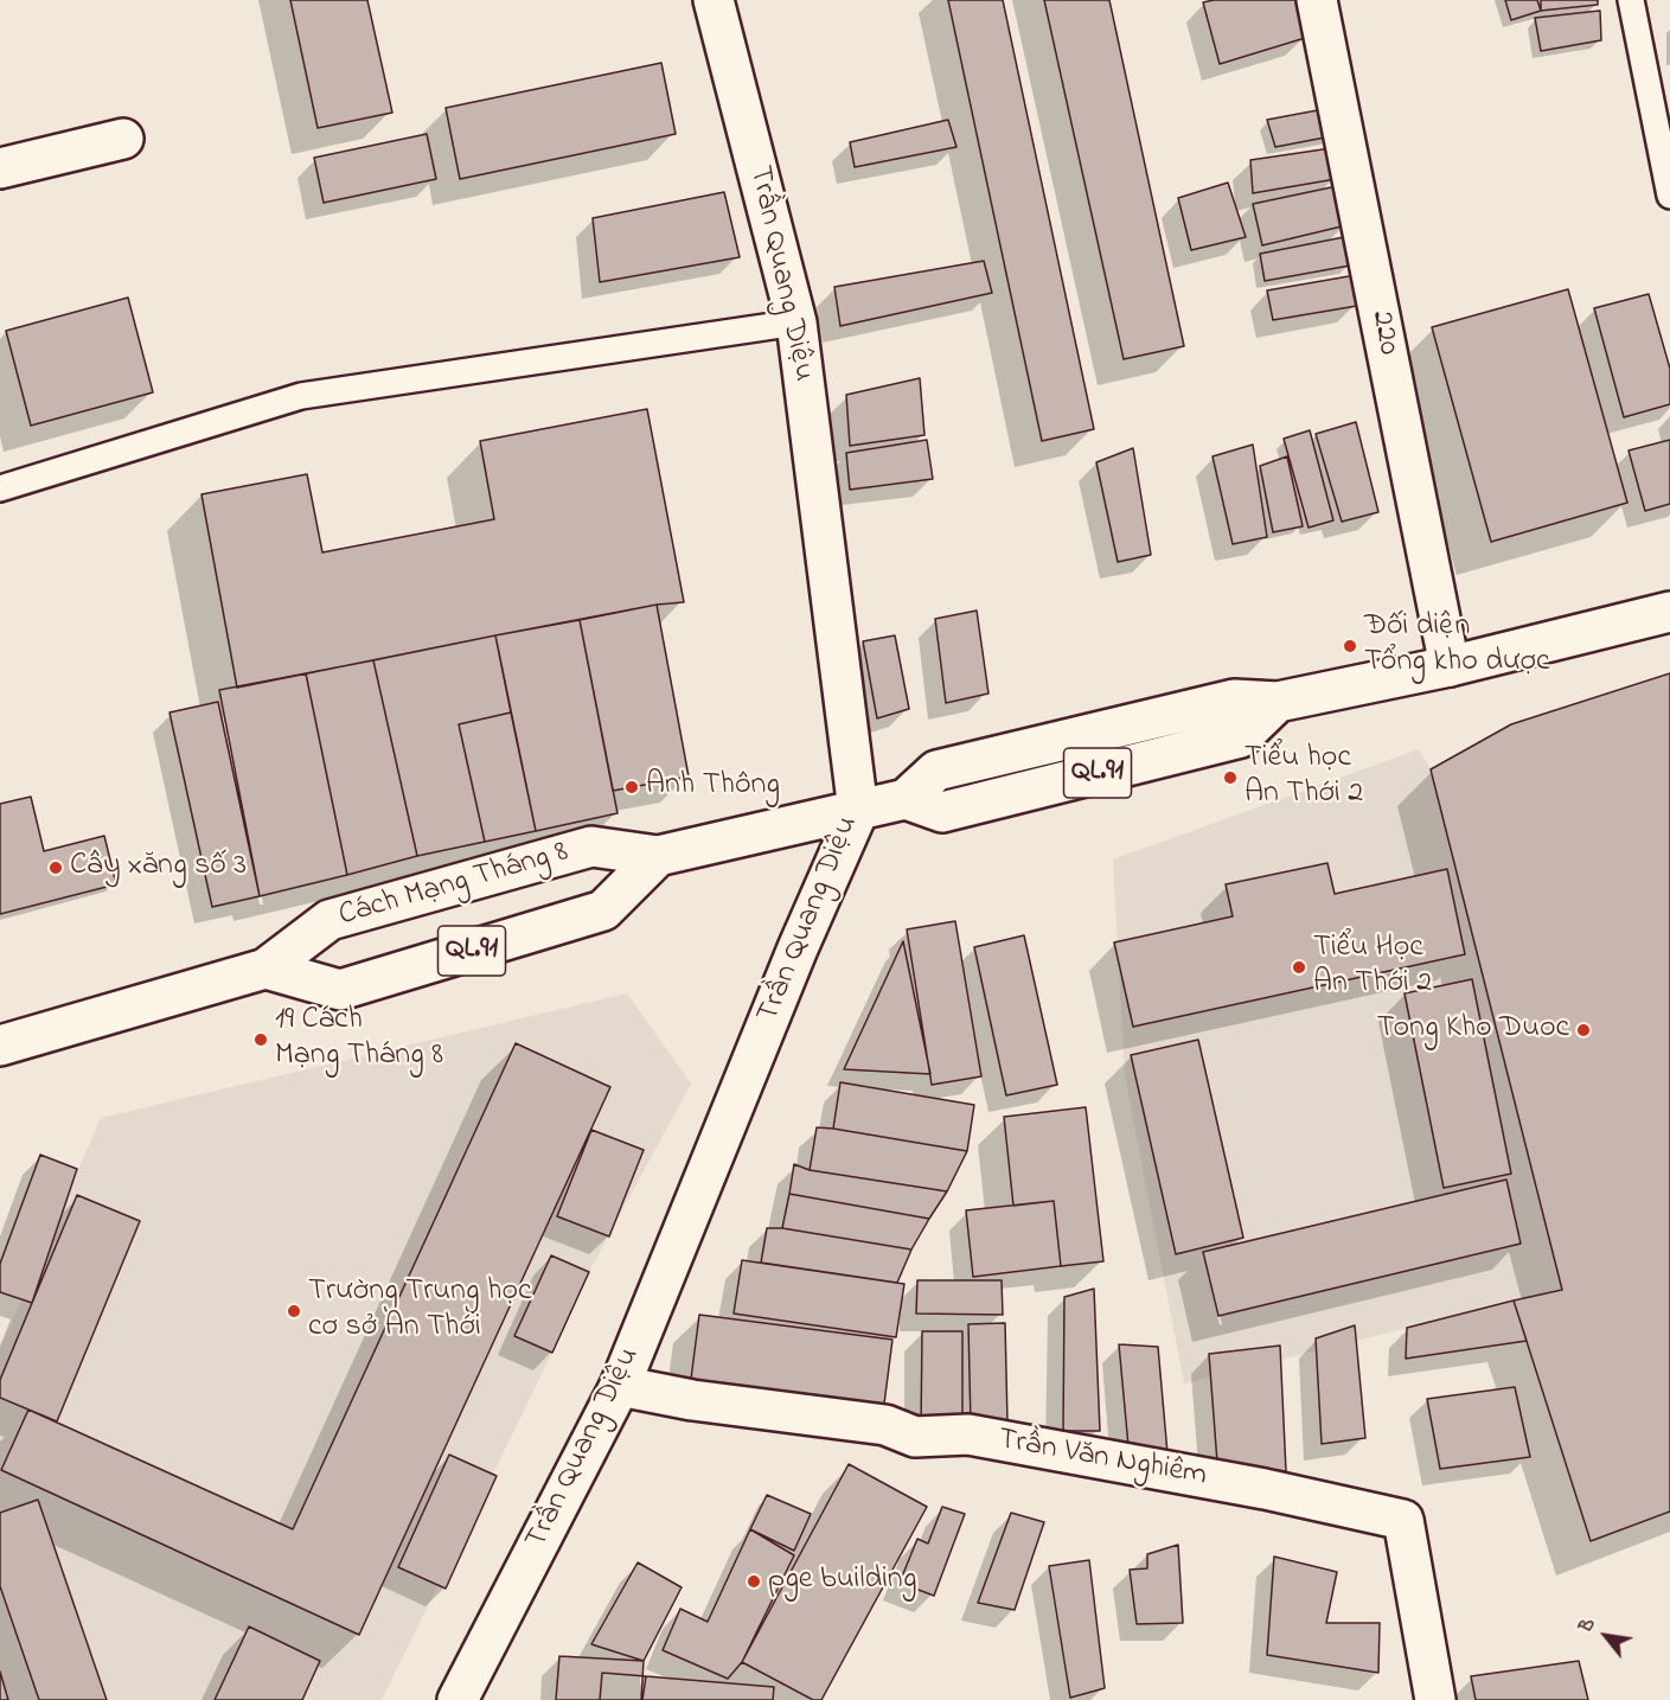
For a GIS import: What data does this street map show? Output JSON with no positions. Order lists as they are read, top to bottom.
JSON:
{
  "streets": {
    "main road": [
      "Trần Quang Diệu",
      "220",
      "QL.91",
      "Cách Mạng Tháng 8",
      "Trần Văn Nghiêm"
    ]
  },
  "crossings": [
    ["Trần Quang Diệu", "Cách Mạng Tháng 8"],
    ["Trần Quang Diệu", "Trần Văn Nghiêm"],
    ["220", "Cách Mạng Tháng 8"],
    ["QL.91", "Cách Mạng Tháng 8"]
  ],
  "places": [
    "Đối diện Tổng kho dược",
    "Tiểu học An Thới 2",
    "Anh Thông",
    "Cây xăng số 3",
    "Tiểu Học An Thới 2",
    "Tong Kho Duoc",
    "19 Cách Mạng Tháng 8",
    "Trường Trung học cơ sở An Thới",
    "pge building"
  ],
  "north": "top left"
}
